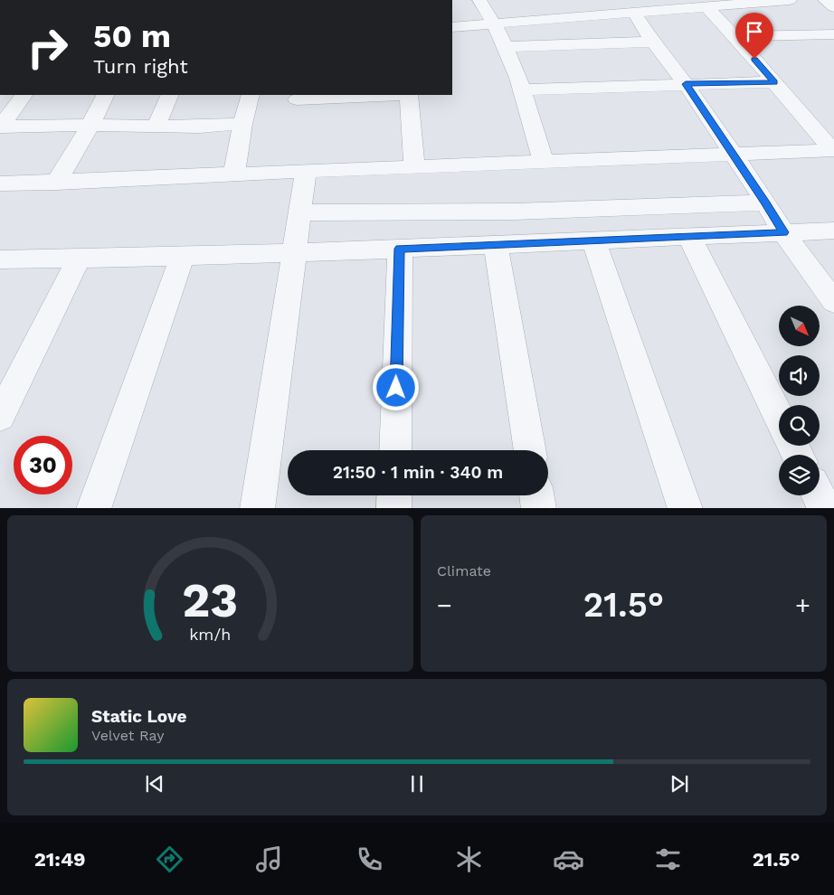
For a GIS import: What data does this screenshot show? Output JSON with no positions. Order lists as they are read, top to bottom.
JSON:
{
  "north": "bottom right",
  "page": {
    "turn": ["50 m", "Turn right"],
    "limit": "30",
    "trip": "21:50 · 1 min · 340 m",
    "tile": "Climate",
    "heat": ["−", "21.5°", "+"],
    "song": ["Static Love", "Velvet Ray"],
    "tabs": ["21:49", "21.5°"],
    "gauge": ["23", "km/h"]
  }
}
